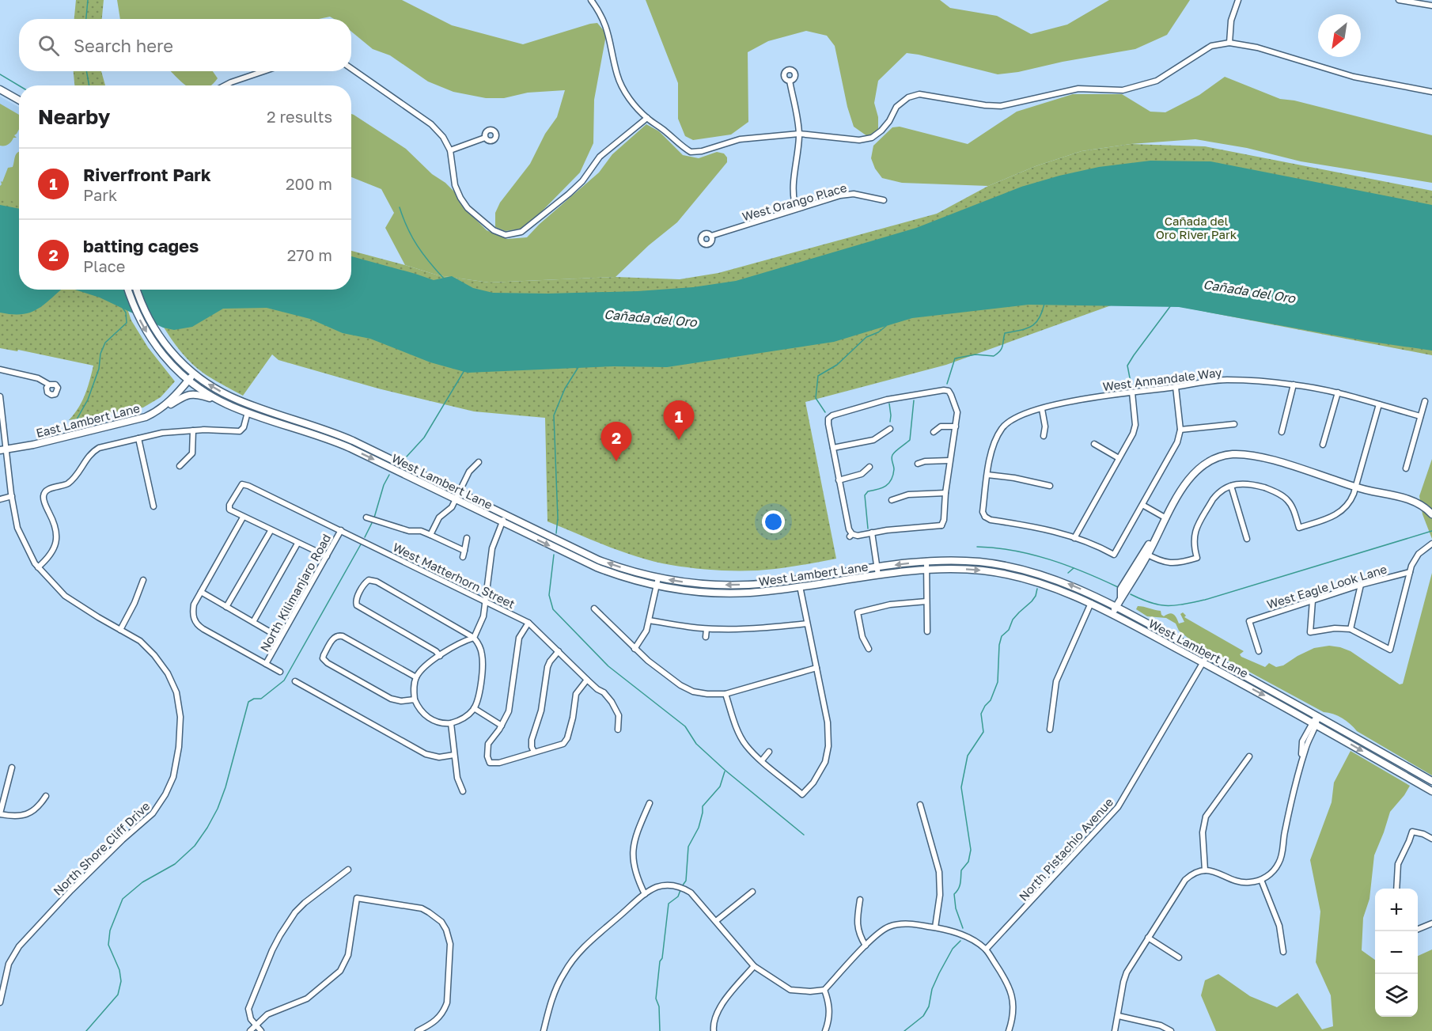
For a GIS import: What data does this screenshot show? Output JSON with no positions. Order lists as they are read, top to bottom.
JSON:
{
  "streets": {
    "main road": ["East Lambert Lane", "West Lambert Lane"],
    "street": [
      "West Orango Place",
      "West Annandale Way",
      "West Matterhorn Street",
      "West Eagle Look Lane",
      "North Kilimanjaro Road",
      "North Shore Cliff Drive",
      "North Pistachio Avenue"
    ]
  },
  "crossings": [
    ["East Lambert Lane", "West Lambert Lane"],
    ["East Lambert Lane", "North Shore Cliff Drive"],
    ["West Lambert Lane", "North Pistachio Avenue"],
    ["West Matterhorn Street", "North Kilimanjaro Road"]
  ],
  "water": ["Cañada del Oro"],
  "parks": ["Cañada del Oro River Park"],
  "north": "bottom left",
  "page": {
    "search": "Search here",
    "heading": ["Nearby", "2 results"],
    "list": [
      {
        "mark": "1",
        "name": "Riverfront Park",
        "note": "Park",
        "value": "200 m"
      },
      {
        "mark": "2",
        "name": "batting cages",
        "note": "Place",
        "value": "270 m"
      }
    ],
    "pins": ["1", "2"],
    "map_buttons": ["+", "−"]
  }
}
